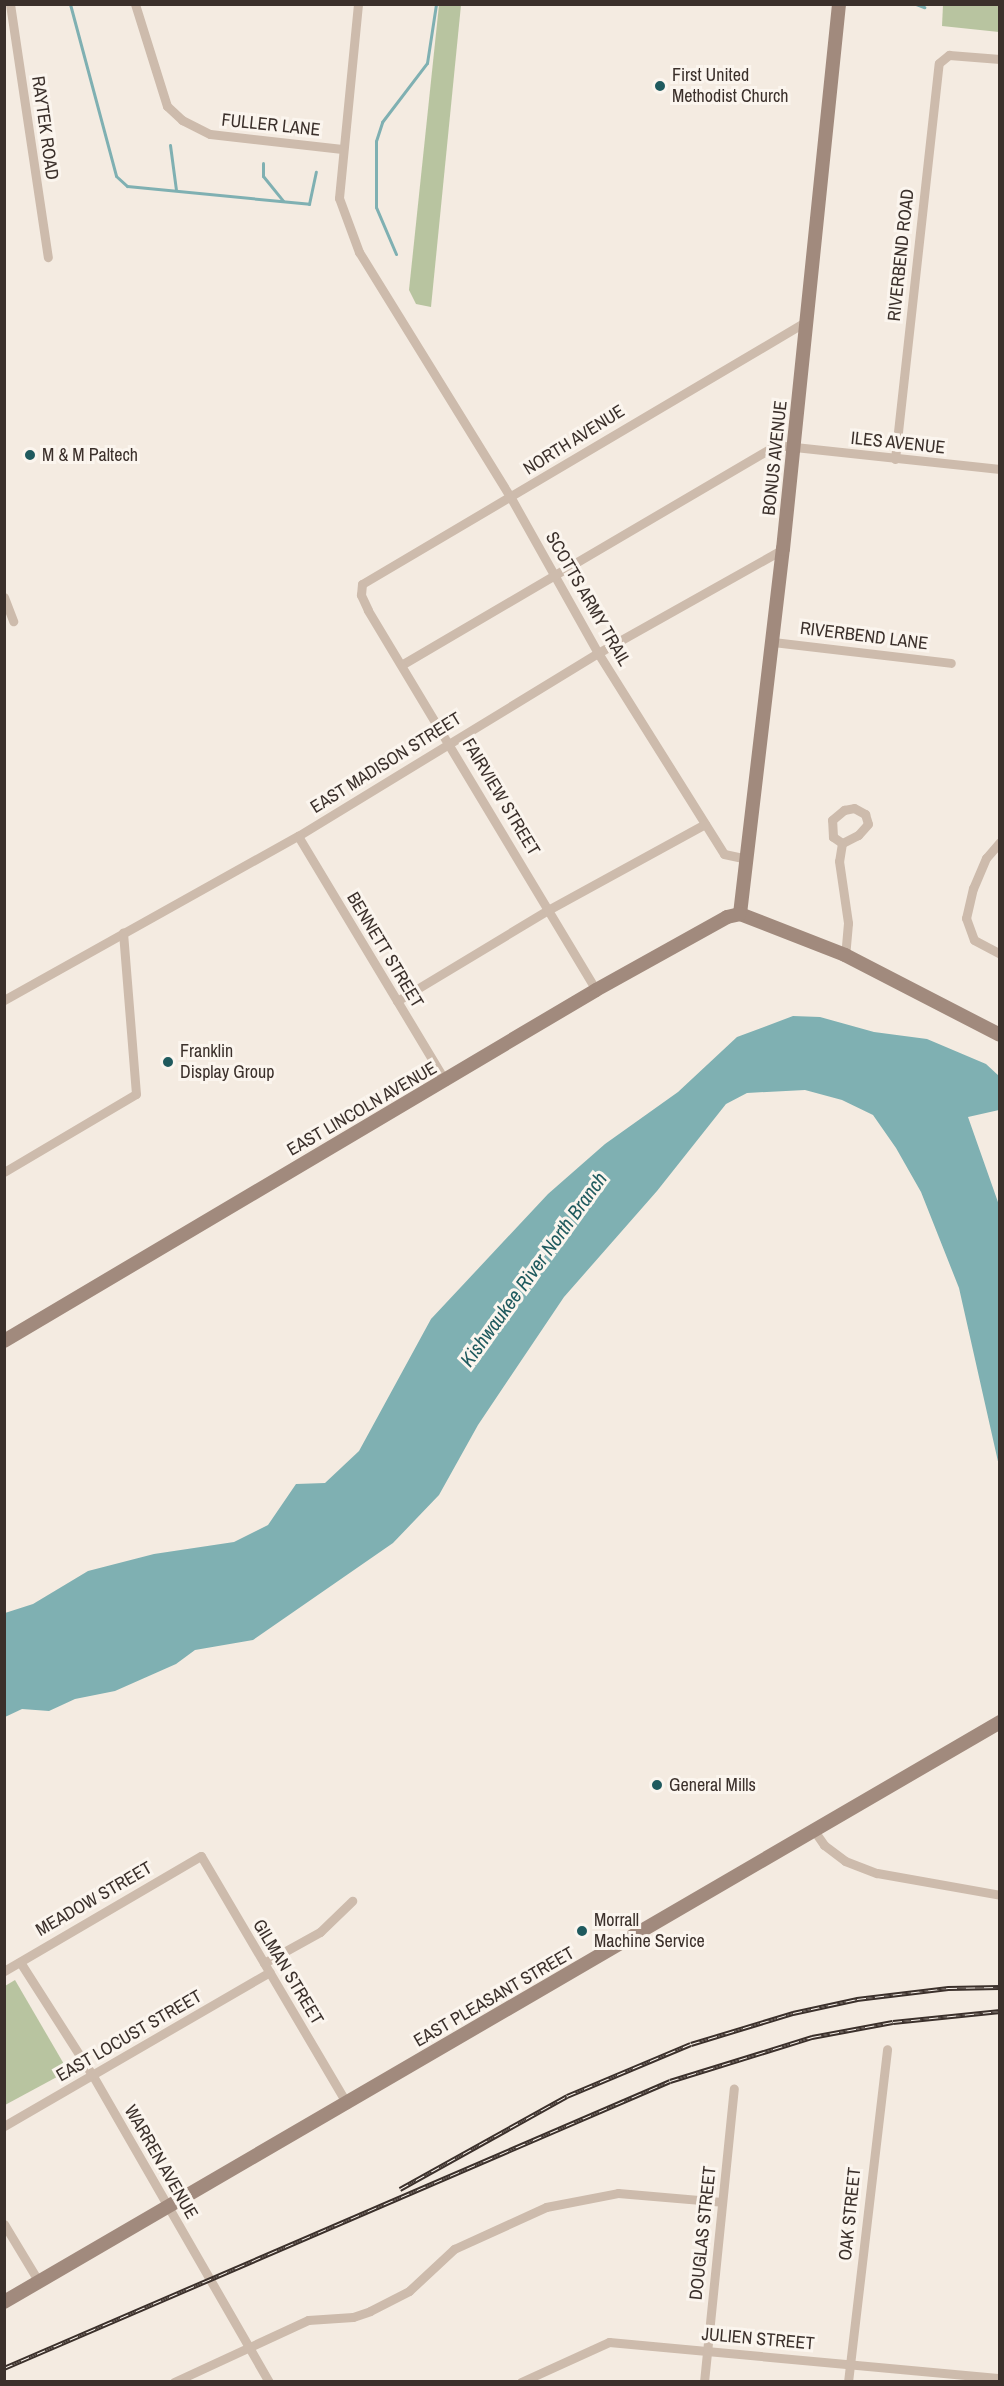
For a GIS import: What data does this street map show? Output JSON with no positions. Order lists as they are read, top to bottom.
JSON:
{
  "streets": {
    "street": [
      "FULLER LANE",
      "RAYTEK ROAD",
      "RIVERBEND ROAD",
      "NORTH AVENUE",
      "ILES AVENUE",
      "BONUS AVENUE",
      "SCOTTS ARMY TRAIL",
      "RIVERBEND LANE",
      "EAST MADISON STREET",
      "FAIRVIEW STREET",
      "BENNETT STREET",
      "EAST LINCOLN AVENUE",
      "MEADOW STREET",
      "GILMAN STREET",
      "EAST PLEASANT STREET",
      "EAST LOCUST STREET",
      "WARREN AVENUE",
      "OAK STREET",
      "DOUGLAS STREET",
      "JULIEN STREET"
    ]
  },
  "crossings": [
    ["FULLER LANE", "SCOTTS ARMY TRAIL"],
    ["RIVERBEND ROAD", "ILES AVENUE"],
    ["NORTH AVENUE", "BONUS AVENUE"],
    ["NORTH AVENUE", "SCOTTS ARMY TRAIL"],
    ["NORTH AVENUE", "FAIRVIEW STREET"],
    ["ILES AVENUE", "BONUS AVENUE"],
    ["ILES AVENUE", "SCOTTS ARMY TRAIL"],
    ["ILES AVENUE", "FAIRVIEW STREET"],
    ["BONUS AVENUE", "SCOTTS ARMY TRAIL"],
    ["BONUS AVENUE", "RIVERBEND LANE"],
    ["BONUS AVENUE", "EAST MADISON STREET"],
    ["BONUS AVENUE", "EAST LINCOLN AVENUE"],
    ["SCOTTS ARMY TRAIL", "EAST MADISON STREET"],
    ["EAST MADISON STREET", "FAIRVIEW STREET"],
    ["EAST MADISON STREET", "BENNETT STREET"],
    ["FAIRVIEW STREET", "EAST LINCOLN AVENUE"],
    ["BENNETT STREET", "EAST LINCOLN AVENUE"],
    ["MEADOW STREET", "GILMAN STREET"],
    ["MEADOW STREET", "WARREN AVENUE"],
    ["GILMAN STREET", "EAST PLEASANT STREET"],
    ["GILMAN STREET", "EAST LOCUST STREET"],
    ["EAST PLEASANT STREET", "WARREN AVENUE"],
    ["EAST LOCUST STREET", "WARREN AVENUE"],
    ["OAK STREET", "JULIEN STREET"],
    ["DOUGLAS STREET", "JULIEN STREET"]
  ],
  "water": ["Kishwaukee River North Branch"],
  "places": [
    "First United Methodist Church",
    "M & M Paltech",
    "Franklin Display Group",
    "General Mills",
    "Morrall Machine Service"
  ]
}
